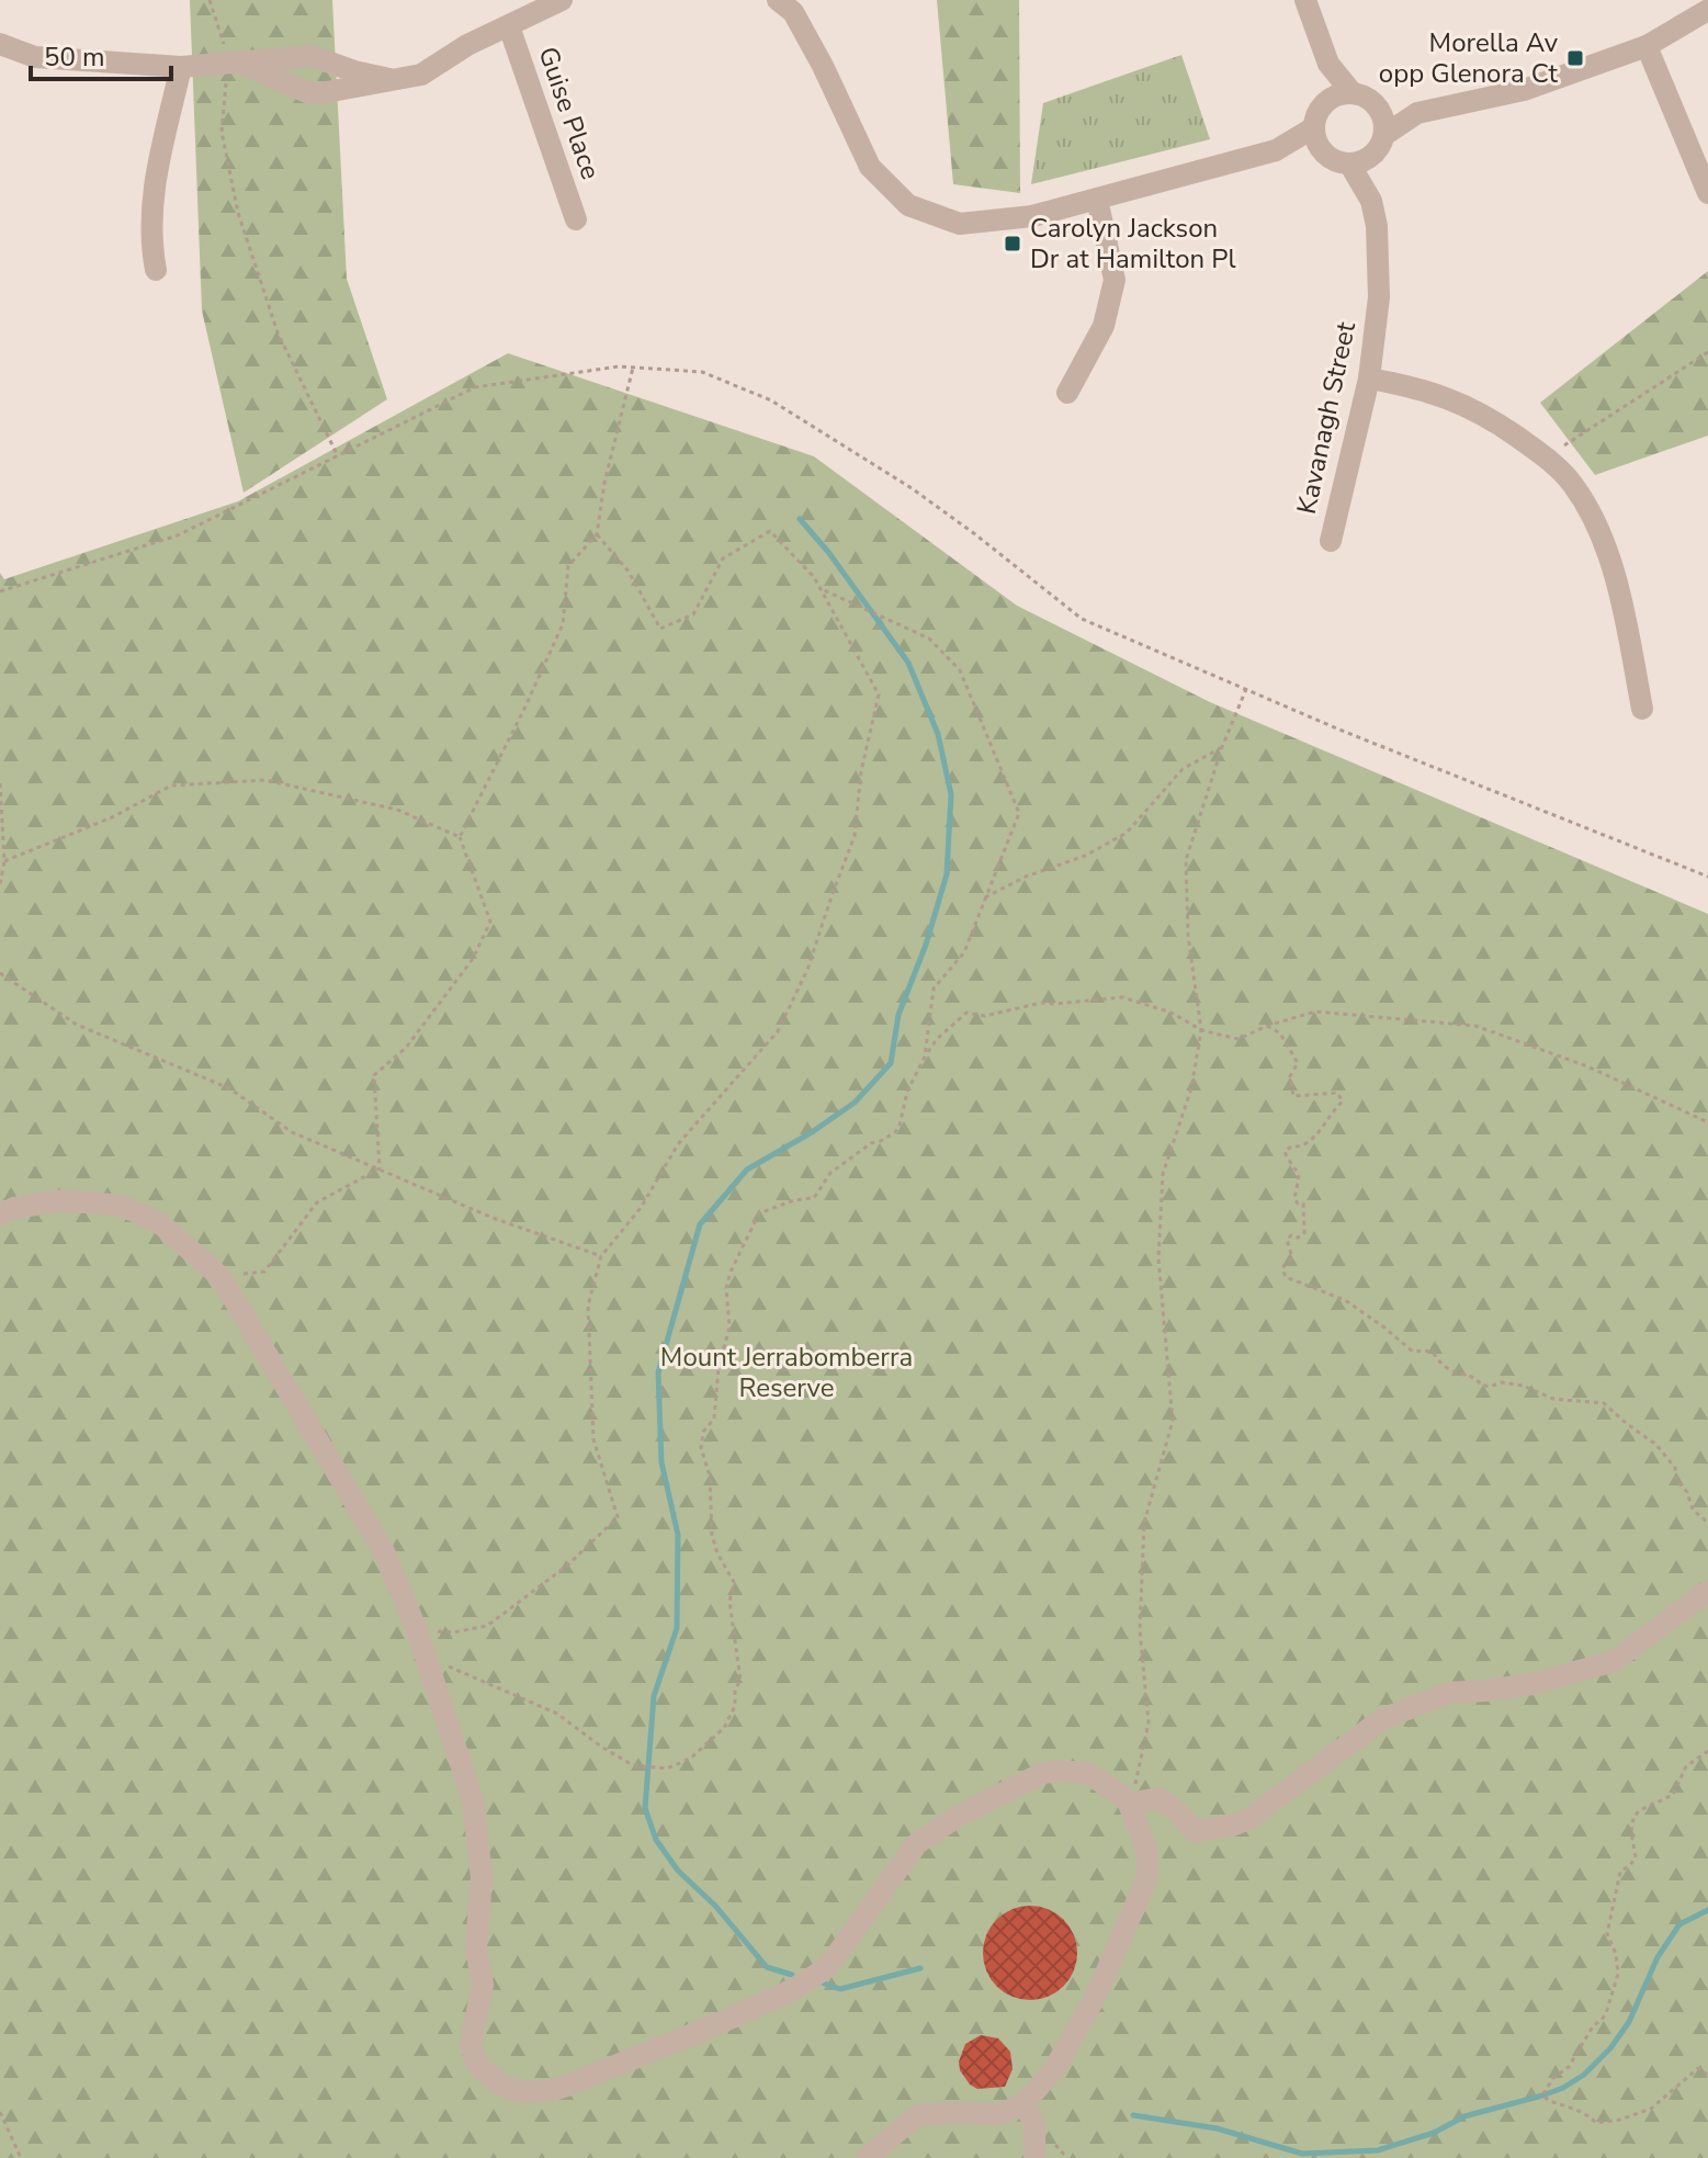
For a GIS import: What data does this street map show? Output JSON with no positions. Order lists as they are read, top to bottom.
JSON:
{
  "streets": {
    "street": ["Guise Place", "Kavanagh Street"]
  },
  "parks": ["Mount Jerrabomberra Reserve"],
  "places": {
    "transit": ["Morella Av opp Glenora Ct", "Carolyn Jackson Dr at Hamilton Pl"]
  },
  "scale_bar": "50 m"
}
